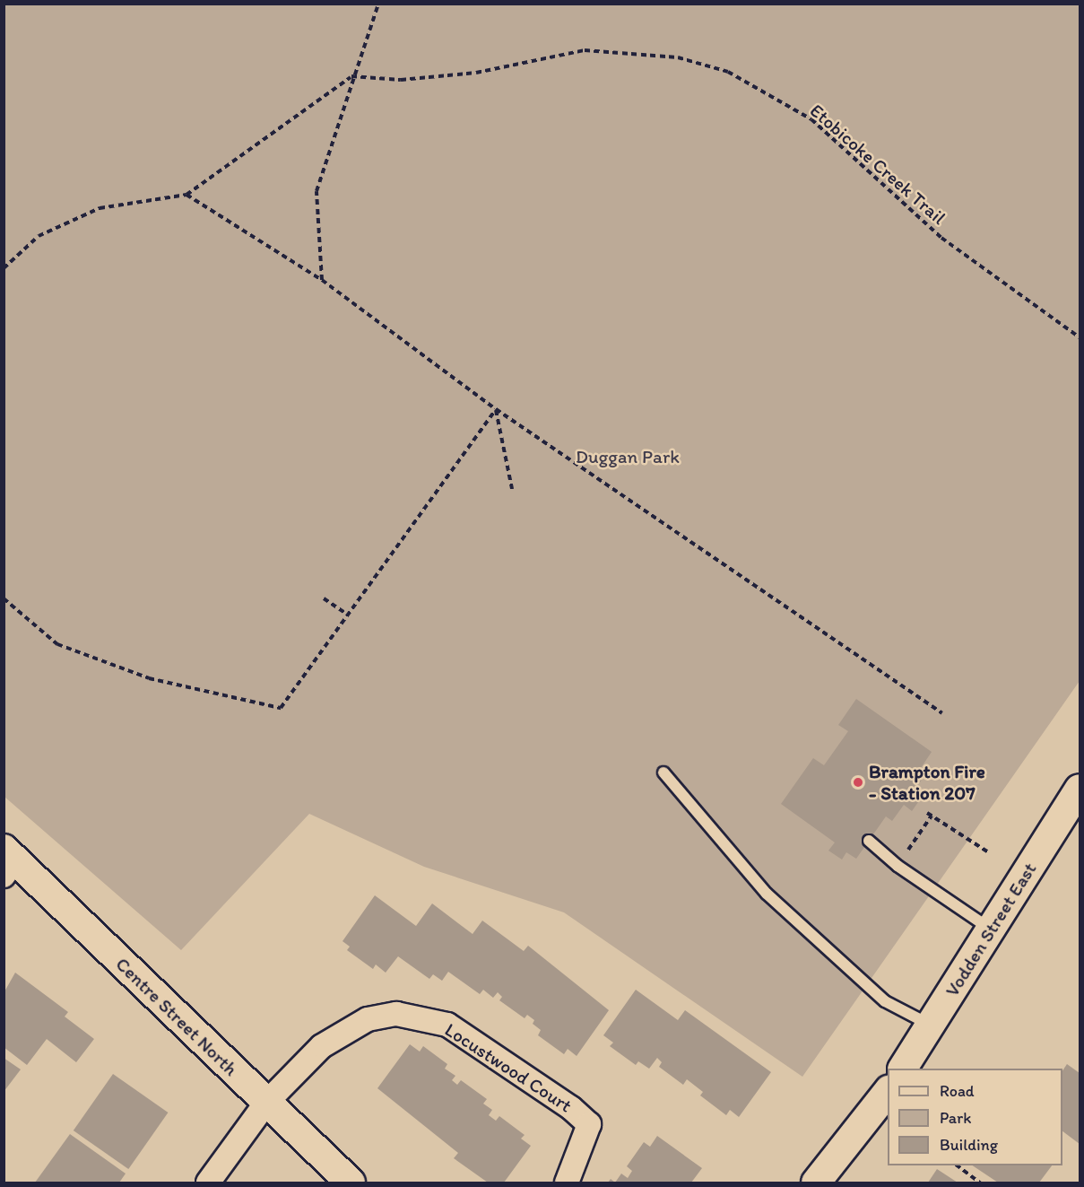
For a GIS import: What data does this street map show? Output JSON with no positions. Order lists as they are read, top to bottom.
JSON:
{
  "streets": {
    "street": ["Vodden Street East", "Centre Street North", "Locustwood Court"],
    "path": ["Etobicoke Creek Trail"]
  },
  "crossings": [
    ["Centre Street North", "Locustwood Court"]
  ],
  "parks": ["Duggan Park"],
  "places": ["Brampton Fire - Station 207"],
  "legend": ["Road", "Park", "Building"]
}
